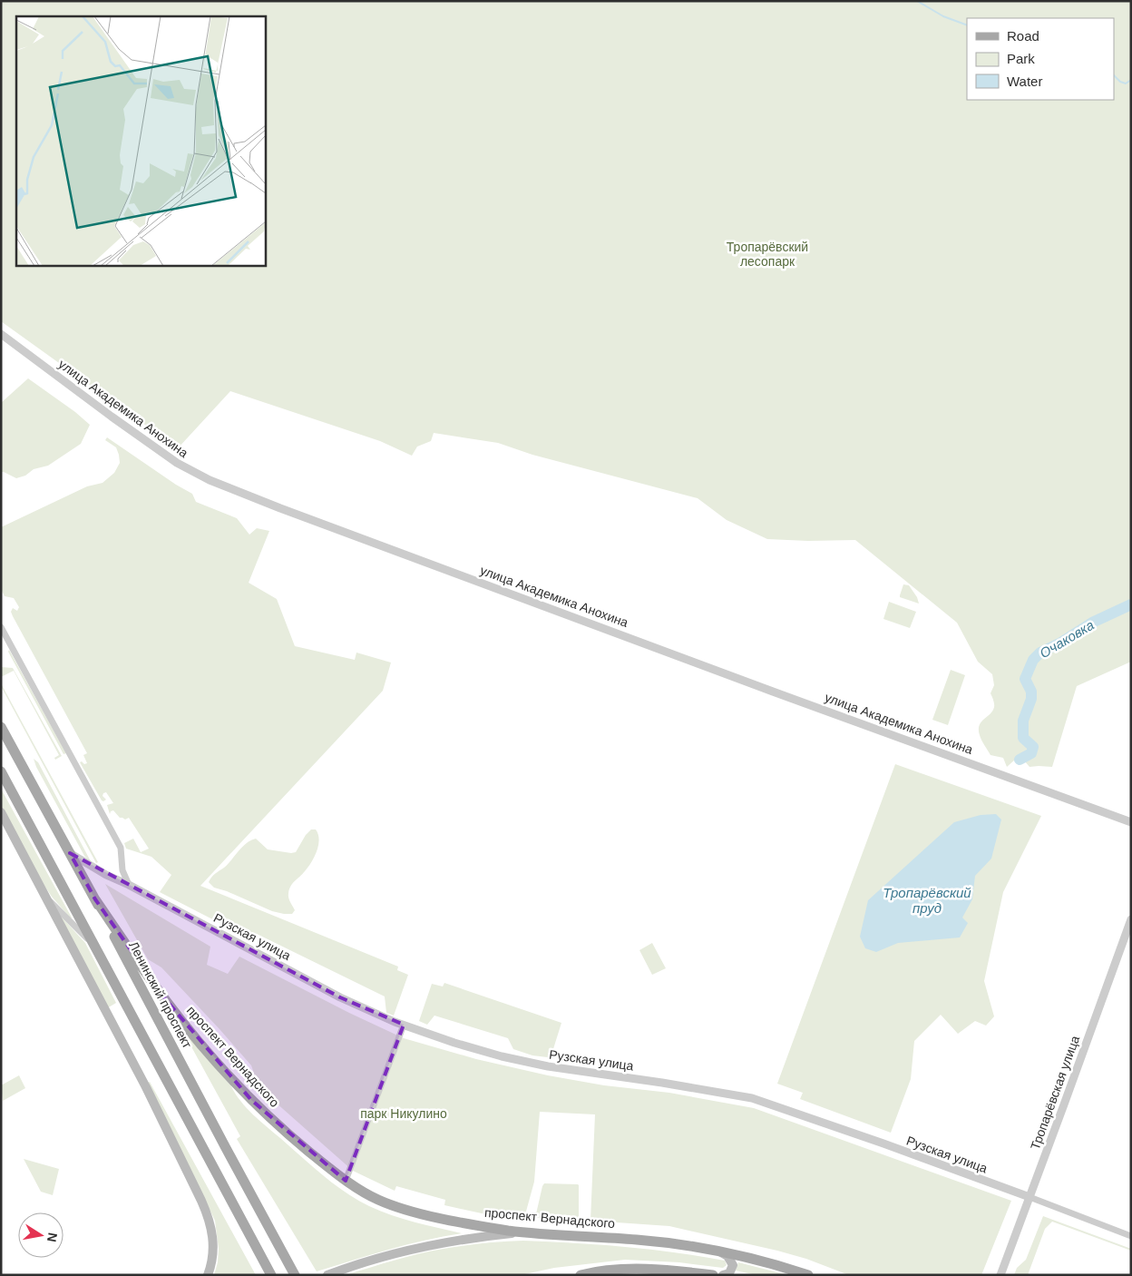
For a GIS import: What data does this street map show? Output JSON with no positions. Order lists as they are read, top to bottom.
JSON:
{
  "streets": {
    "main road": ["Ленинский проспект", "проспект Вернадского"],
    "street": ["улица Академика Анохина", "Рузская улица", "Тропарёвская улица"]
  },
  "crossings": [
    ["Рузская улица", "Ленинский проспект"],
    ["Рузская улица", "Тропарёвская улица"],
    ["Ленинский проспект", "проспект Вернадского"]
  ],
  "water": ["Очаковка", "Тропарёвский пруд"],
  "parks": ["Тропарёвский лесопарк", "парк Никулино"],
  "legend": ["Road", "Park", "Water"],
  "north": "right"
}
